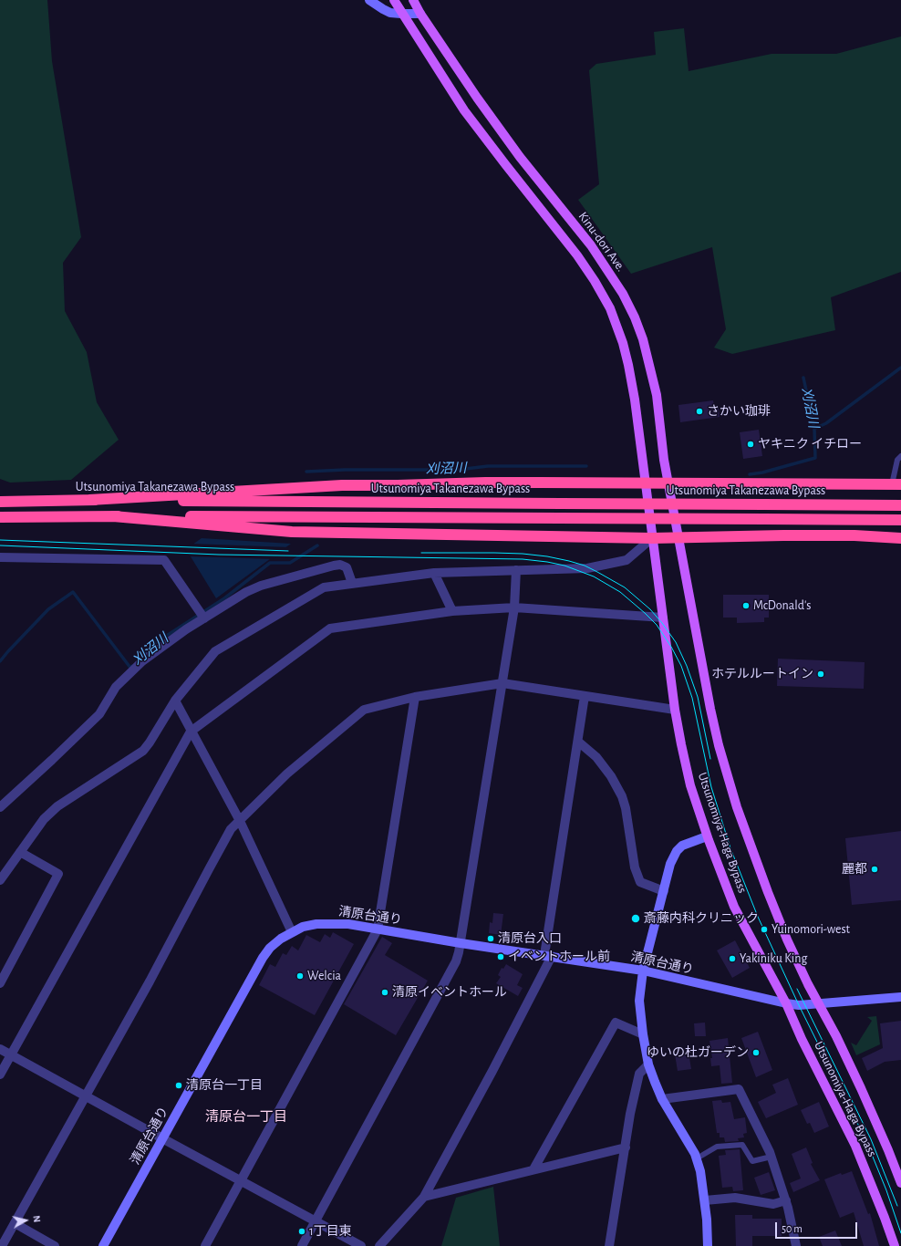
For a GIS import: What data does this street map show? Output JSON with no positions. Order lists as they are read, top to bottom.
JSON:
{
  "streets": {
    "highway": ["Utsunomiya Takanezawa Bypass"],
    "main road": ["Kinu-dori Ave.", "Utsunomiya-Haga Bypass"],
    "street": ["清原台通り"]
  },
  "crossings": [
    ["Kinu-dori Ave.", "Utsunomiya-Haga Bypass"],
    ["Utsunomiya-Haga Bypass", "清原台通り"]
  ],
  "districts": ["清原台一丁目"],
  "water": ["刈沼川"],
  "places": [
    "さかい珈琲",
    "ヤキニク イチロー",
    "McDonald's",
    "ホテルルートイン",
    "麗都",
    "斎藤内科クリニック",
    "Yuinomori-west",
    "清原台入口",
    "イベントホール前",
    "Yakiniku King",
    "Welcia",
    "清原イベントホール",
    "ゆいの杜ガーデン",
    "清原台一丁目",
    "1丁目東"
  ],
  "scale_bar": "50 m",
  "north": "right"
}
